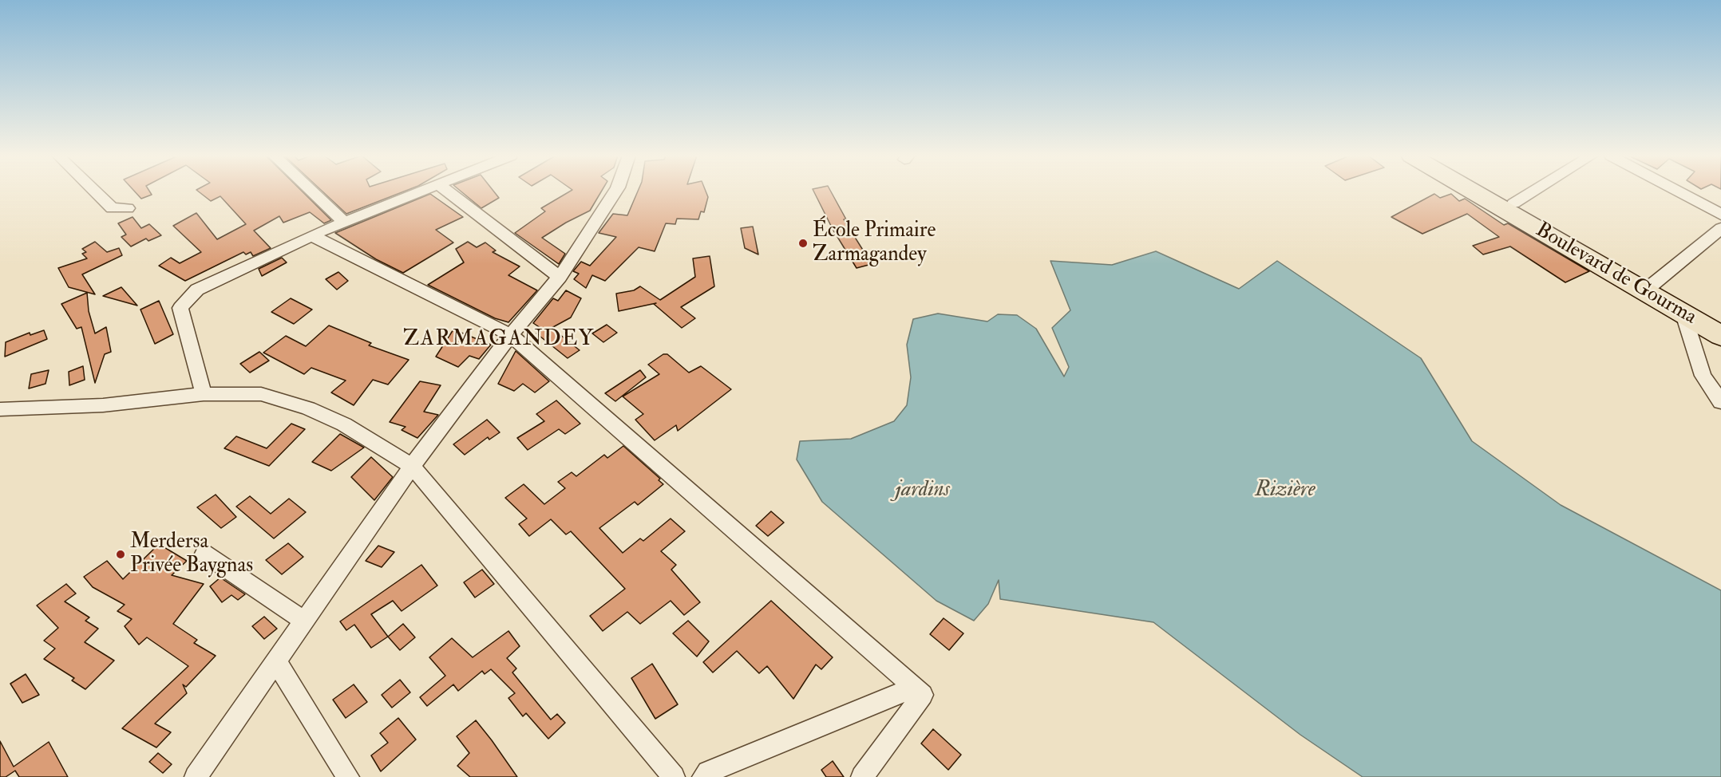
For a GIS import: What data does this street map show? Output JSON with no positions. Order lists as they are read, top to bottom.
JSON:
{
  "streets": {
    "highway": ["Boulevard de Gourma"]
  },
  "districts": ["ZARMAGANDEY"],
  "water": ["jardins", "Rizière"],
  "places": ["École Primaire Zarmagandey", "Merdersa Privée Baygnas"]
}
